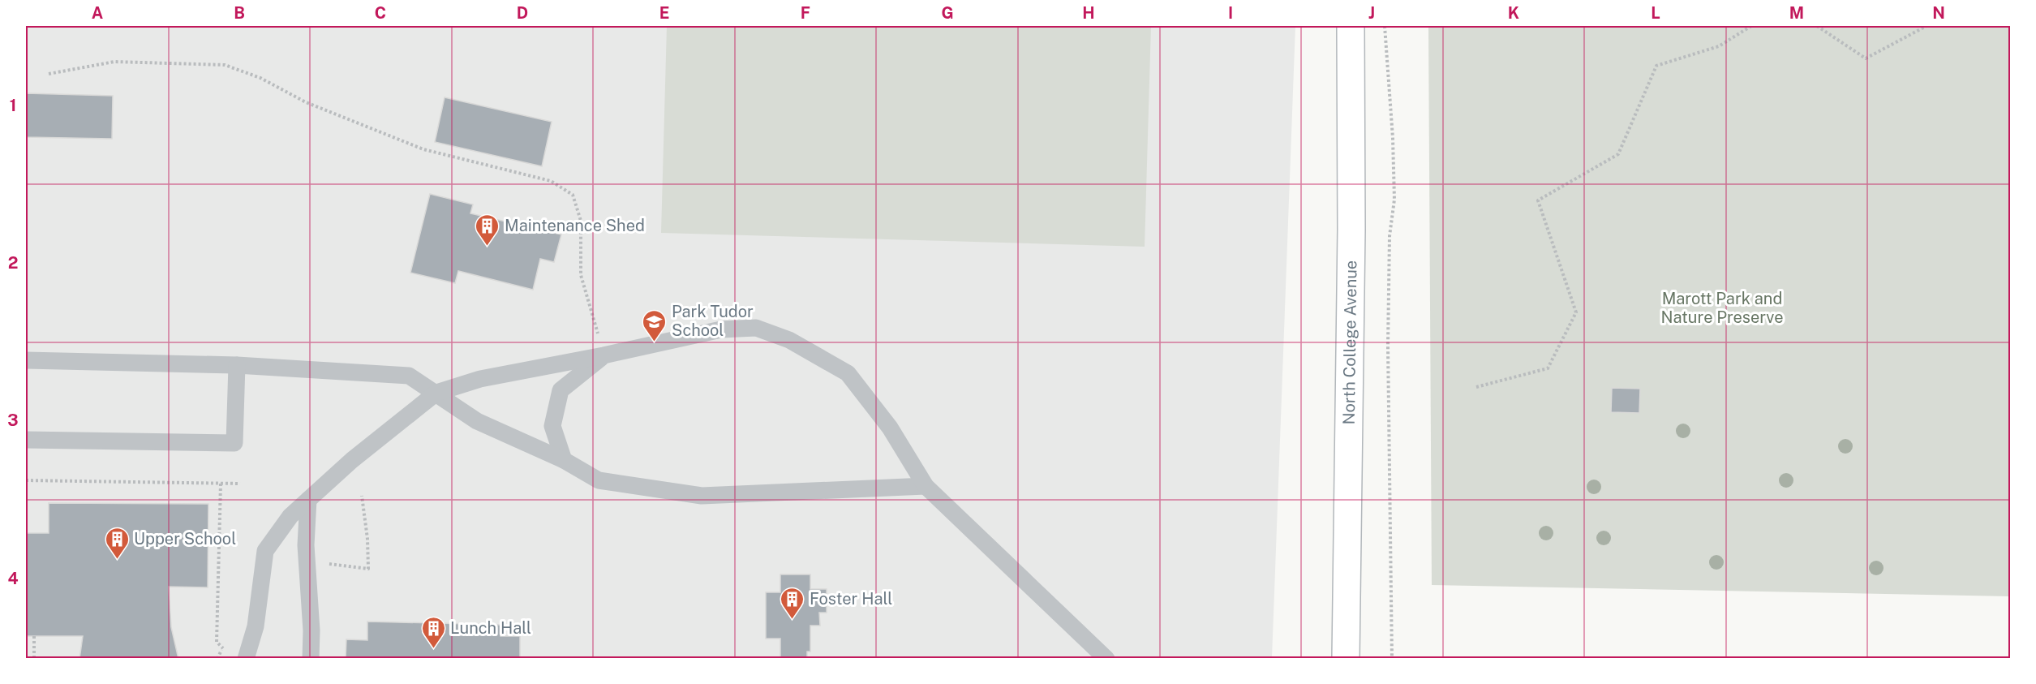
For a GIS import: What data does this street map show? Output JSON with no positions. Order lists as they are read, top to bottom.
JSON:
{
  "streets": {
    "main road": ["North College Avenue"]
  },
  "parks": ["Marott Park and Nature Preserve"],
  "places": {
    "building": [
      "Maintenance Shed",
      "Upper School",
      "Foster Hall",
      "Lunch Hall"
    ],
    "school or university": ["Park Tudor School"]
  },
  "grid": {
    "columns": [
      "A",
      "B",
      "C",
      "D",
      "E",
      "F",
      "G",
      "H",
      "I",
      "J",
      "K",
      "L",
      "M",
      "N"
    ],
    "rows": [
      "1",
      "2",
      "3",
      "4"
    ]
  }
}
